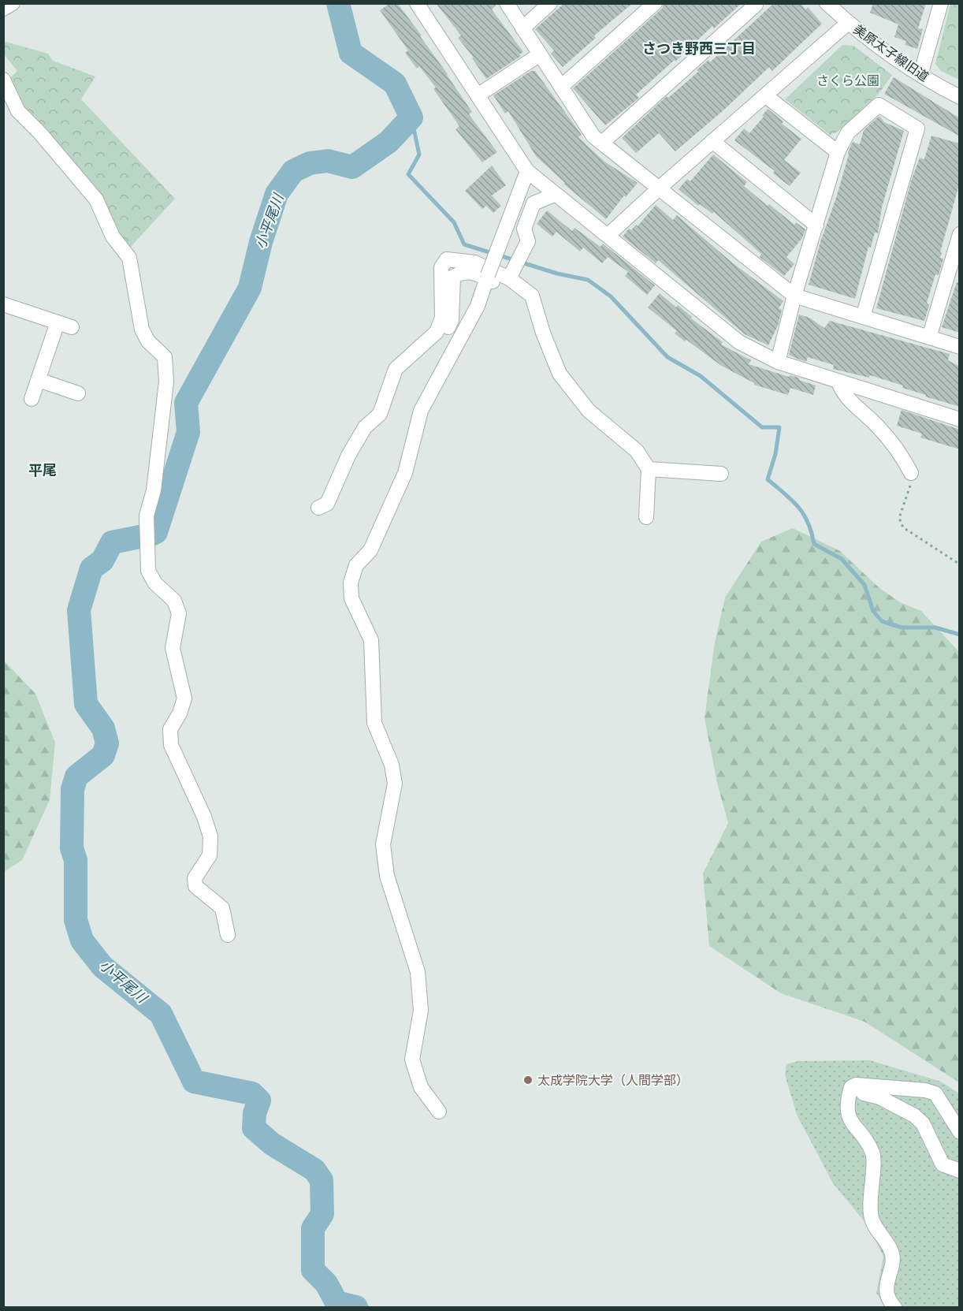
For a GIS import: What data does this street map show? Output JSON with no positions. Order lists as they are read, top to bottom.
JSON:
{
  "streets": {
    "street": ["美原太子線旧道"]
  },
  "districts": ["さつき野西三丁目", "平尾"],
  "water": ["小平尾川"],
  "parks": ["さくら公園"],
  "places": ["太成学院大学（人間学部）"]
}
